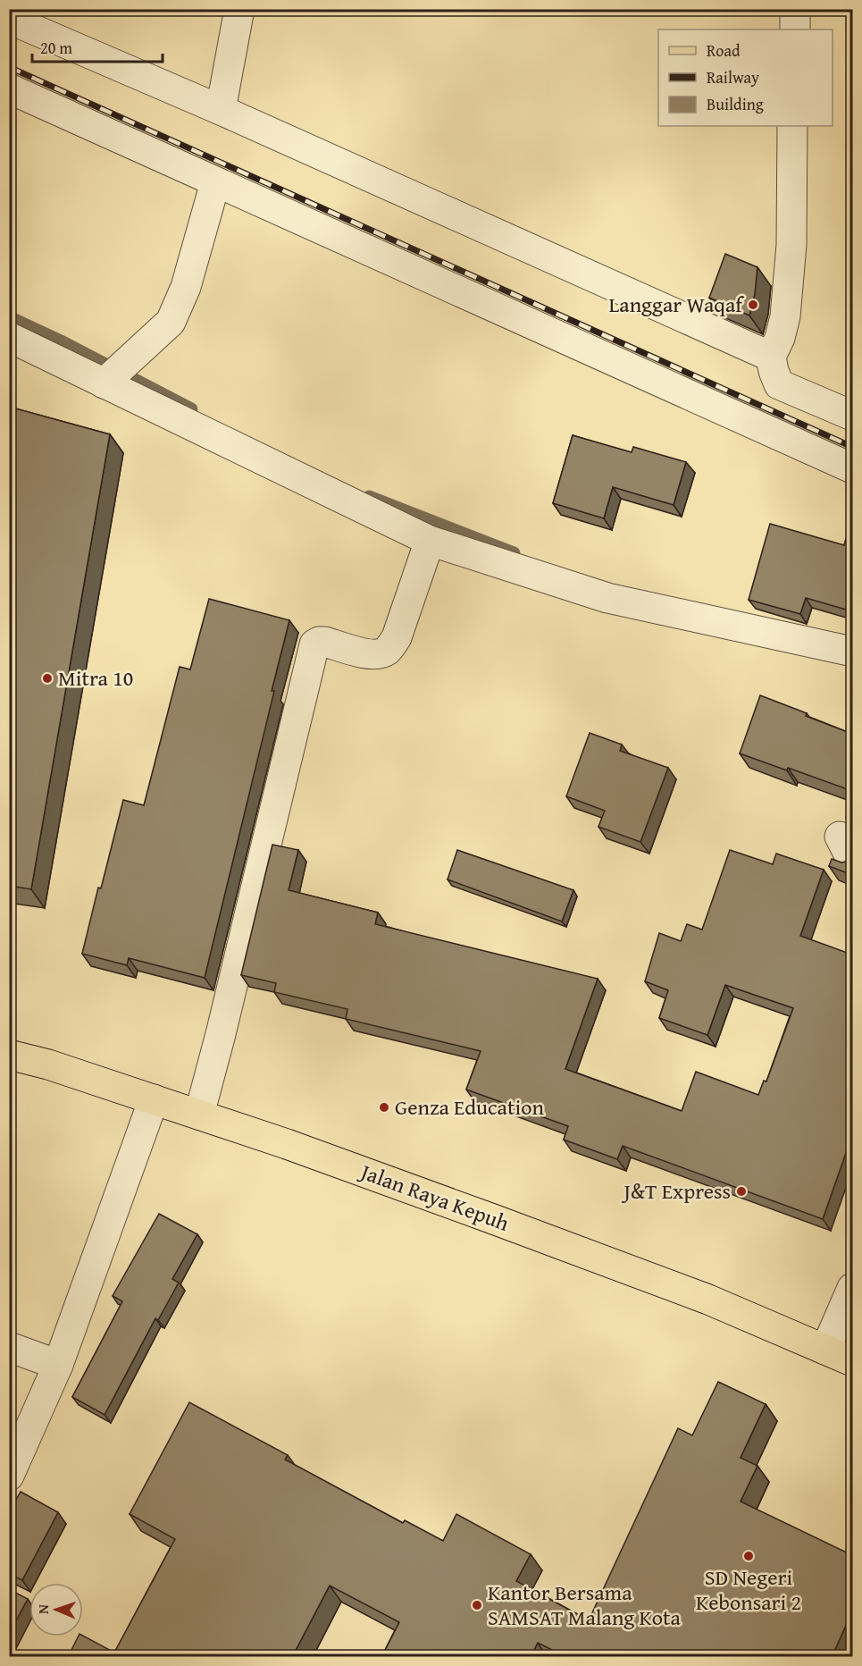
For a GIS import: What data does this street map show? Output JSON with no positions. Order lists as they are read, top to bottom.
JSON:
{
  "streets": {
    "main road": ["Jalan Raya Kepuh"]
  },
  "places": [
    "Langgar Waqaf",
    "Mitra 10",
    "Genza Education",
    "J&T Express",
    "SD Negeri Kebonsari 2",
    "Kantor Bersama SAMSAT Malang Kota"
  ],
  "legend": ["Road", "Railway", "Building"],
  "scale_bar": "20 m",
  "north": "left"
}
